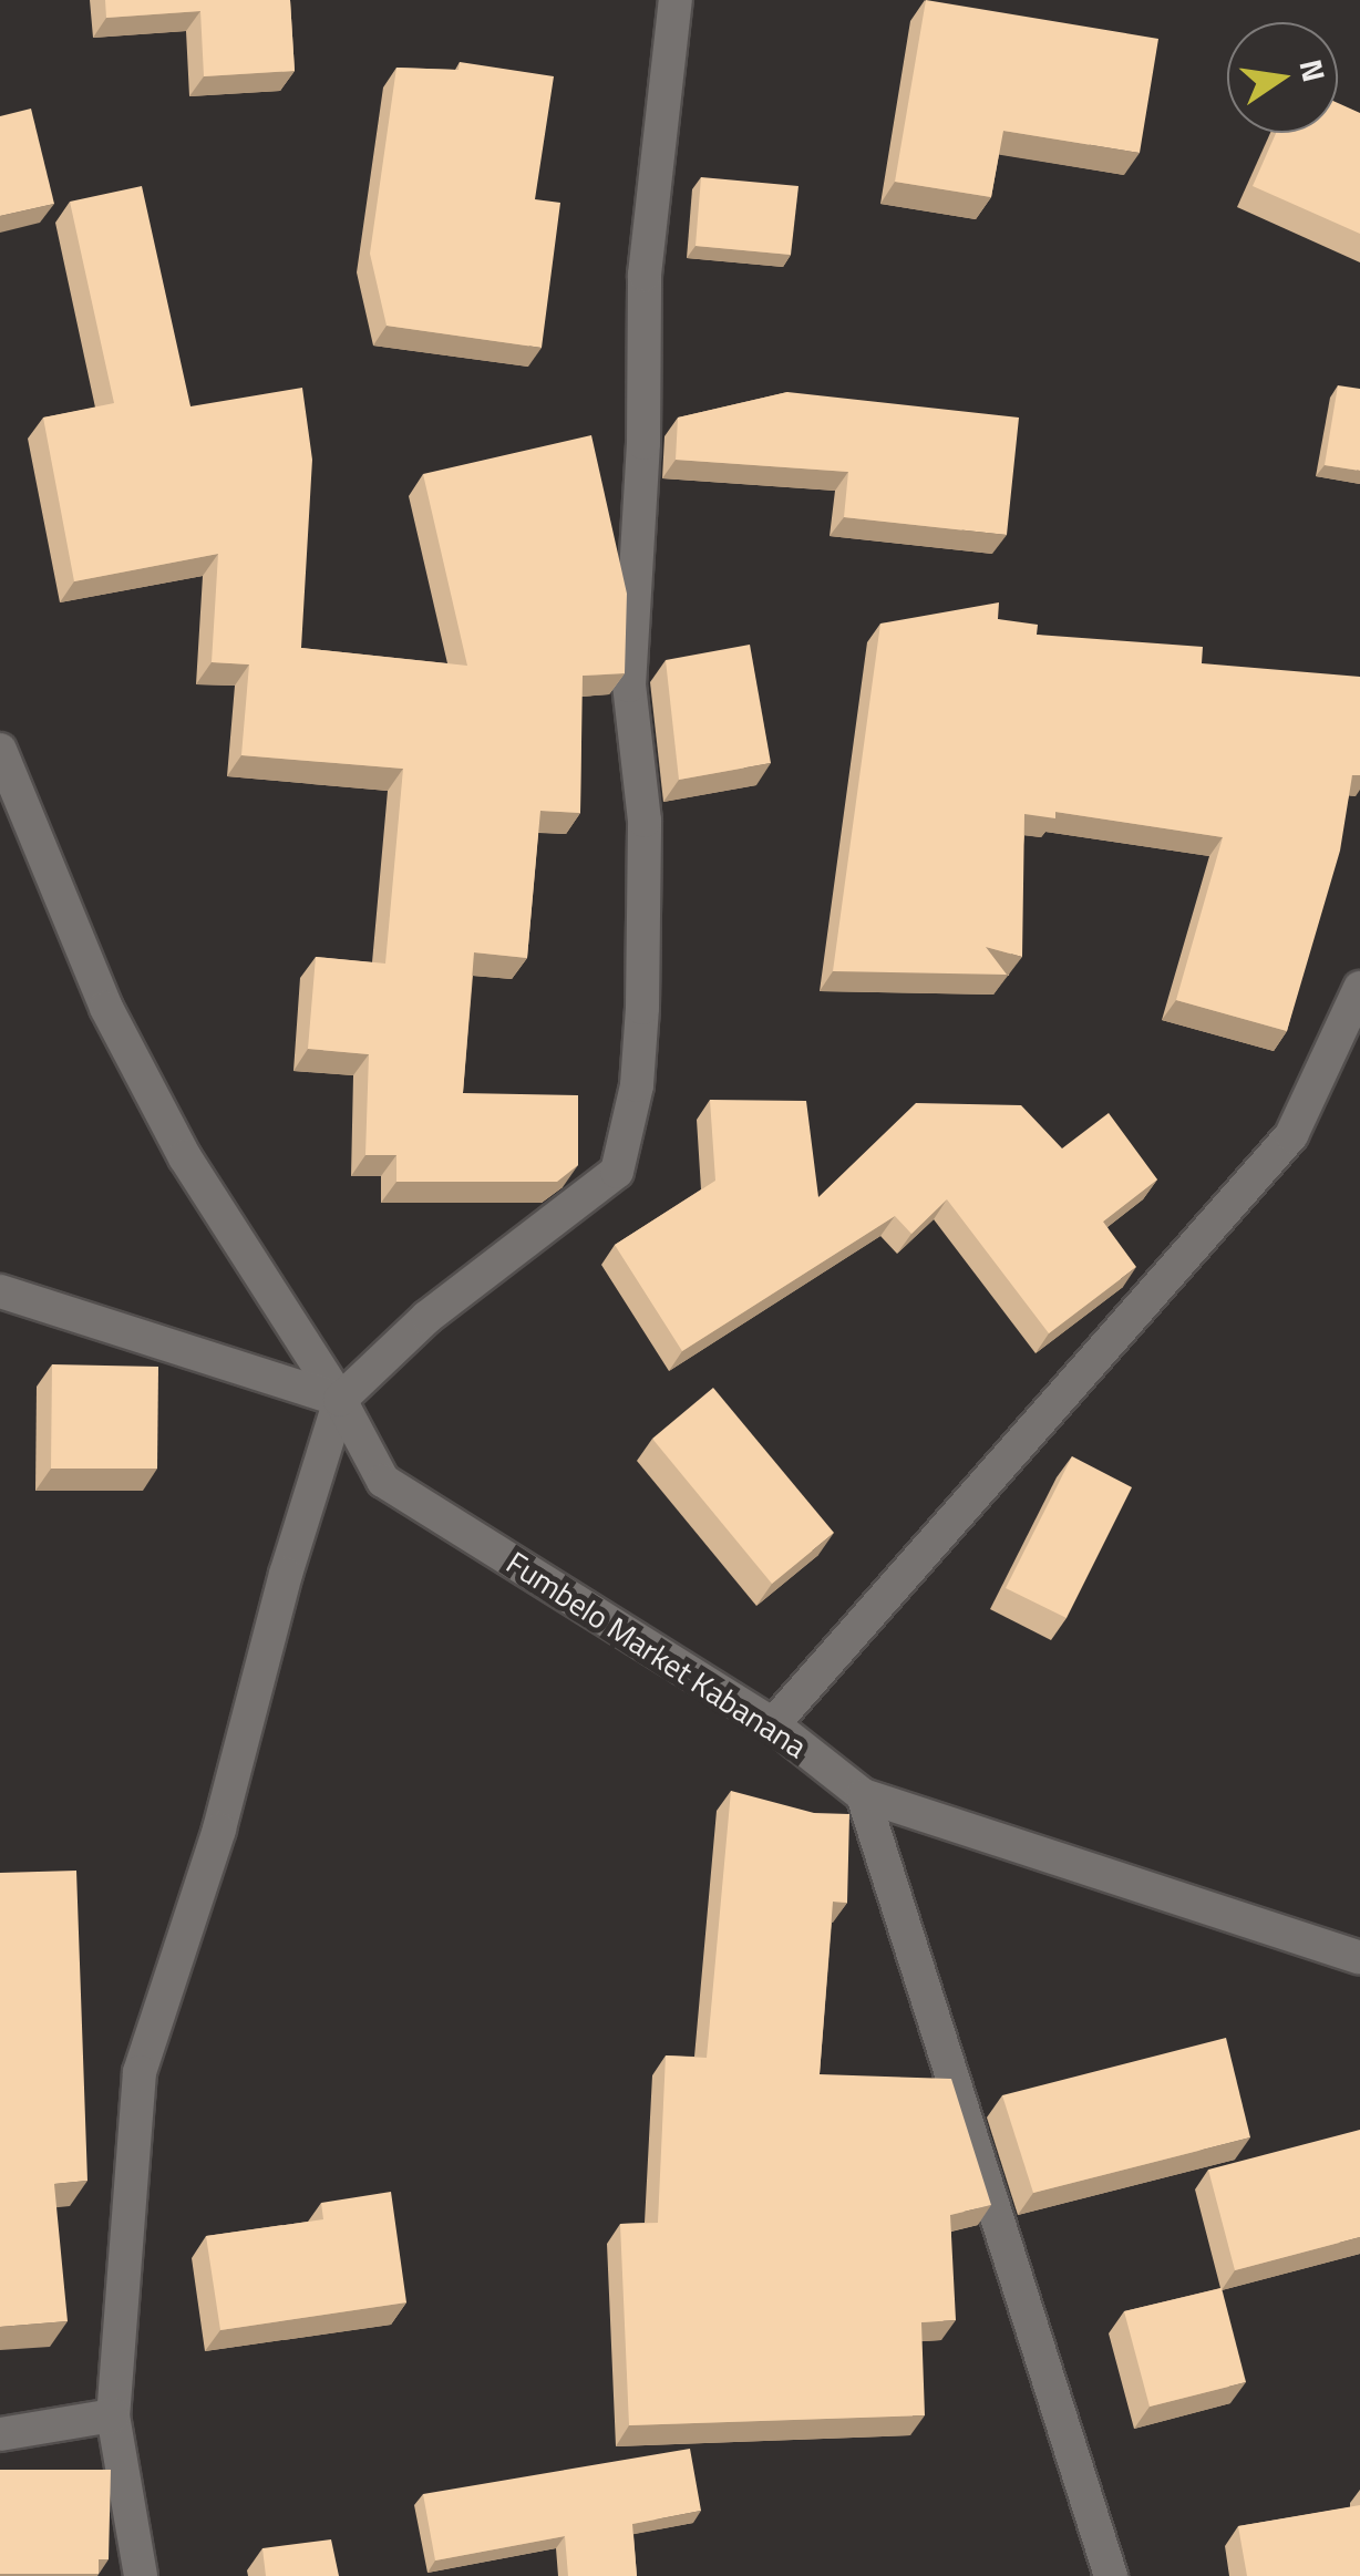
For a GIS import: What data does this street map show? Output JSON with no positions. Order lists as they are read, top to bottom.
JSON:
{
  "streets": {
    "street": ["Fumbelo Market Kabanana"]
  },
  "north": "right"
}
